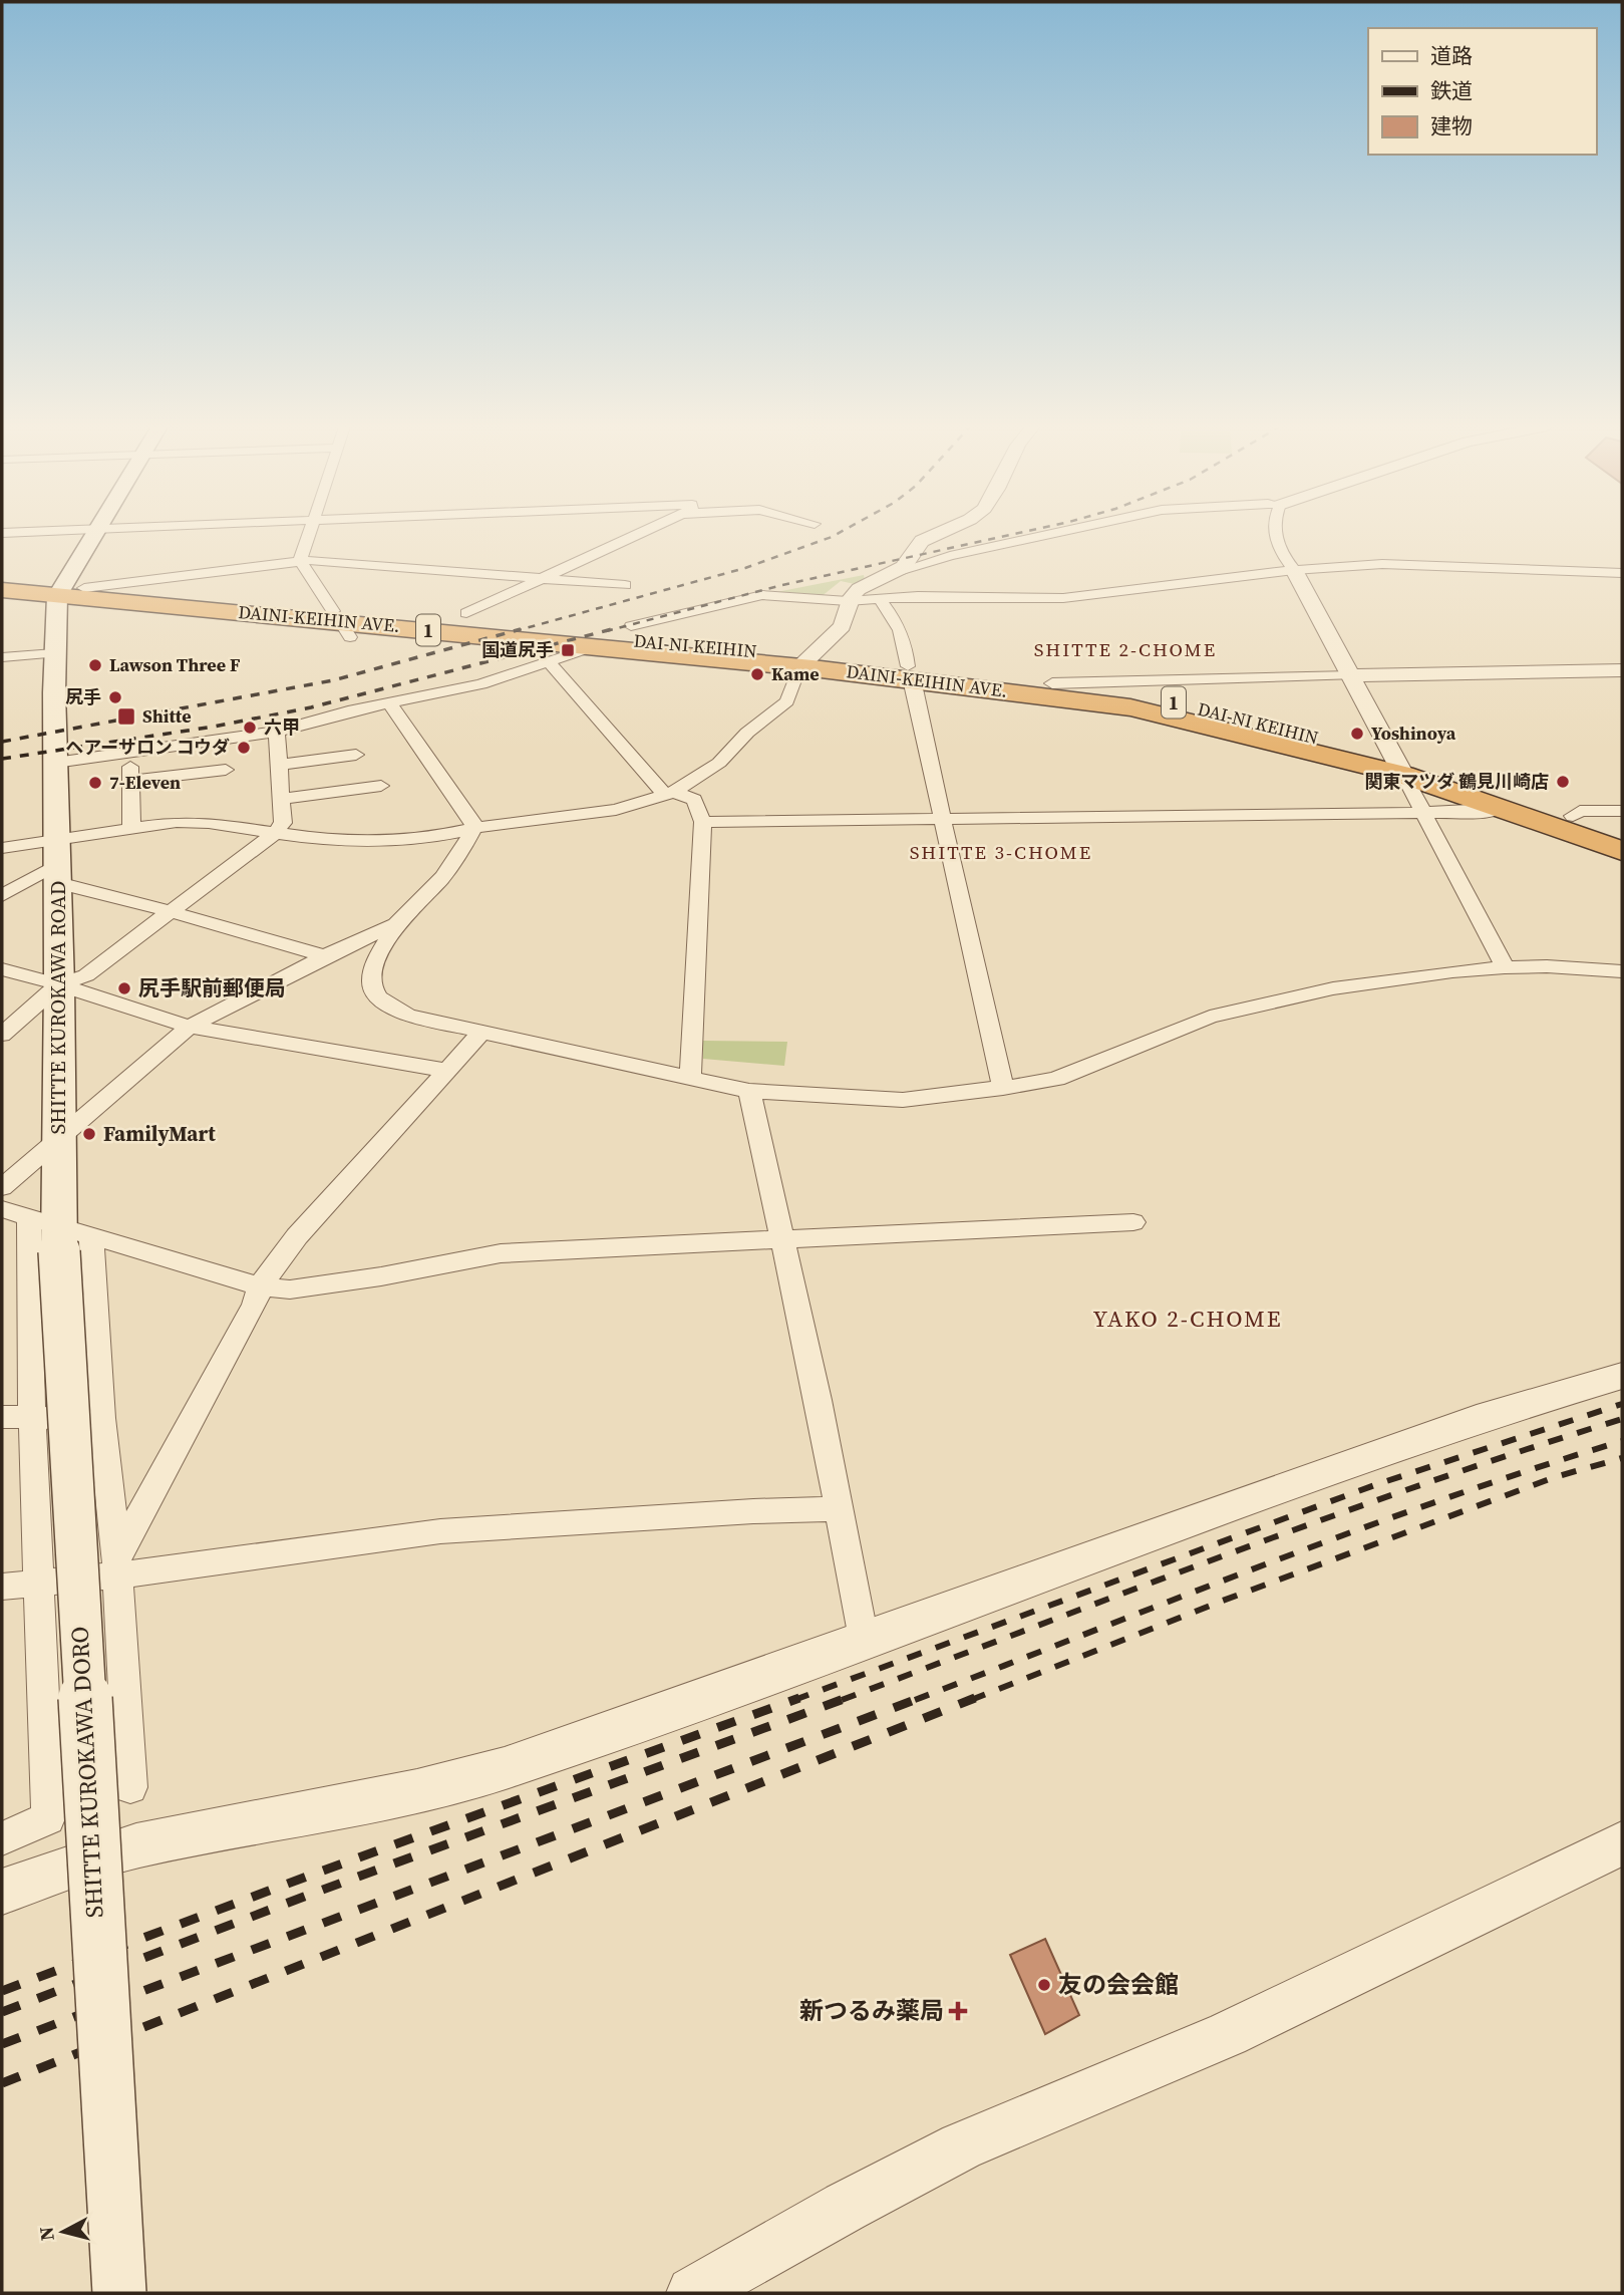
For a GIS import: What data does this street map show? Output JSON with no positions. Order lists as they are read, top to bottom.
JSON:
{
  "streets": {
    "highway": ["DAINI-KEIHIN AVE.", "1", "DAI-NI KEIHIN"],
    "main road": ["SHITTE KUROKAWA ROAD", "SHITTE KUROKAWA DORO"]
  },
  "crossings": [
    ["DAINI-KEIHIN AVE.", "1"],
    ["DAINI-KEIHIN AVE.", "DAI-NI KEIHIN"],
    ["DAINI-KEIHIN AVE.", "SHITTE KUROKAWA ROAD"],
    ["1", "SHITTE KUROKAWA ROAD"],
    ["SHITTE KUROKAWA ROAD", "SHITTE KUROKAWA DORO"]
  ],
  "districts": ["SHITTE 2-CHOME", "SHITTE 3-CHOME", "YAKO 2-CHOME"],
  "places": {
    "transit": ["国道尻手", "Shitte"],
    "other": [
      "Lawson Three F",
      "Kame",
      "尻手",
      "六甲",
      "Yoshinoya",
      "ヘアーサロン コウダ",
      "関東マツダ 鶴見川崎店",
      "7-Eleven",
      "尻手駅前郵便局",
      "FamilyMart",
      "友の会会館"
    ],
    "health": ["新つるみ薬局"]
  },
  "legend": ["道路", "鉄道", "建物"],
  "north": "left"
}
